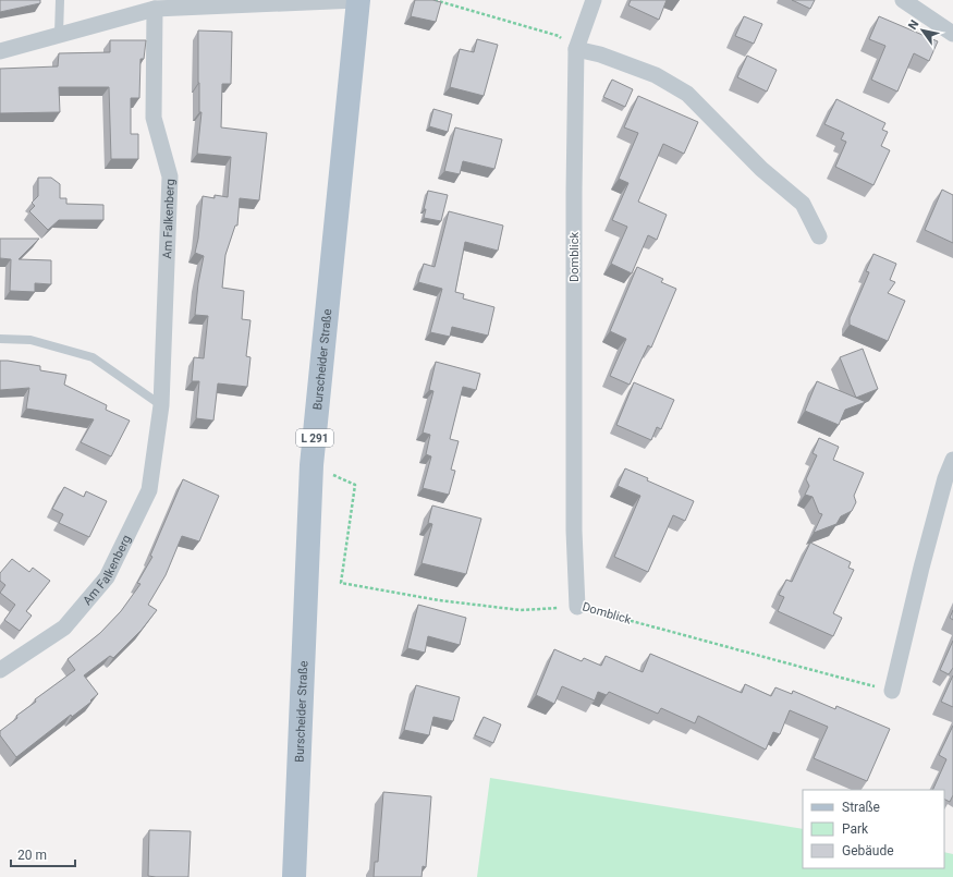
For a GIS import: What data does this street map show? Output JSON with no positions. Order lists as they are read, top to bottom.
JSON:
{
  "streets": {
    "main road": ["Burscheider Straße", "L 291"],
    "street": ["Am Falkenberg", "Domblick"]
  },
  "legend": ["Straße", "Park", "Gebäude"],
  "scale_bar": "20 m",
  "north": "top left"
}
